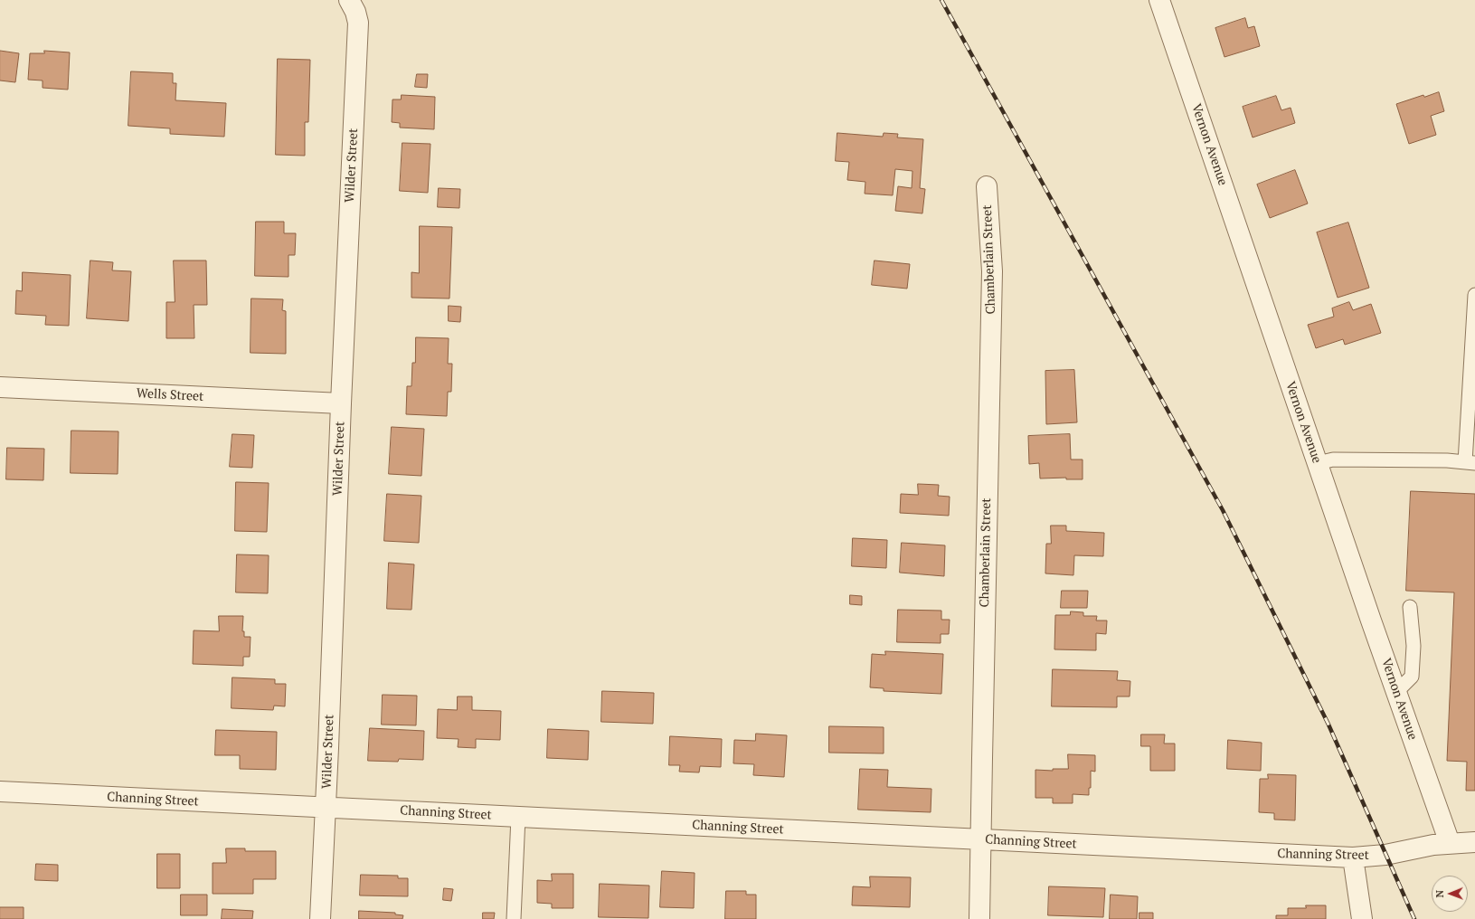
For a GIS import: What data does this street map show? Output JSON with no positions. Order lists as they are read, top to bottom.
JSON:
{
  "streets": {
    "street": [
      "Vernon Avenue",
      "Wilder Street",
      "Chamberlain Street",
      "Wells Street",
      "Channing Street"
    ]
  },
  "crossings": [
    ["Vernon Avenue", "Channing Street"],
    ["Wilder Street", "Wells Street"],
    ["Wilder Street", "Channing Street"],
    ["Chamberlain Street", "Channing Street"]
  ],
  "north": "left"
}
